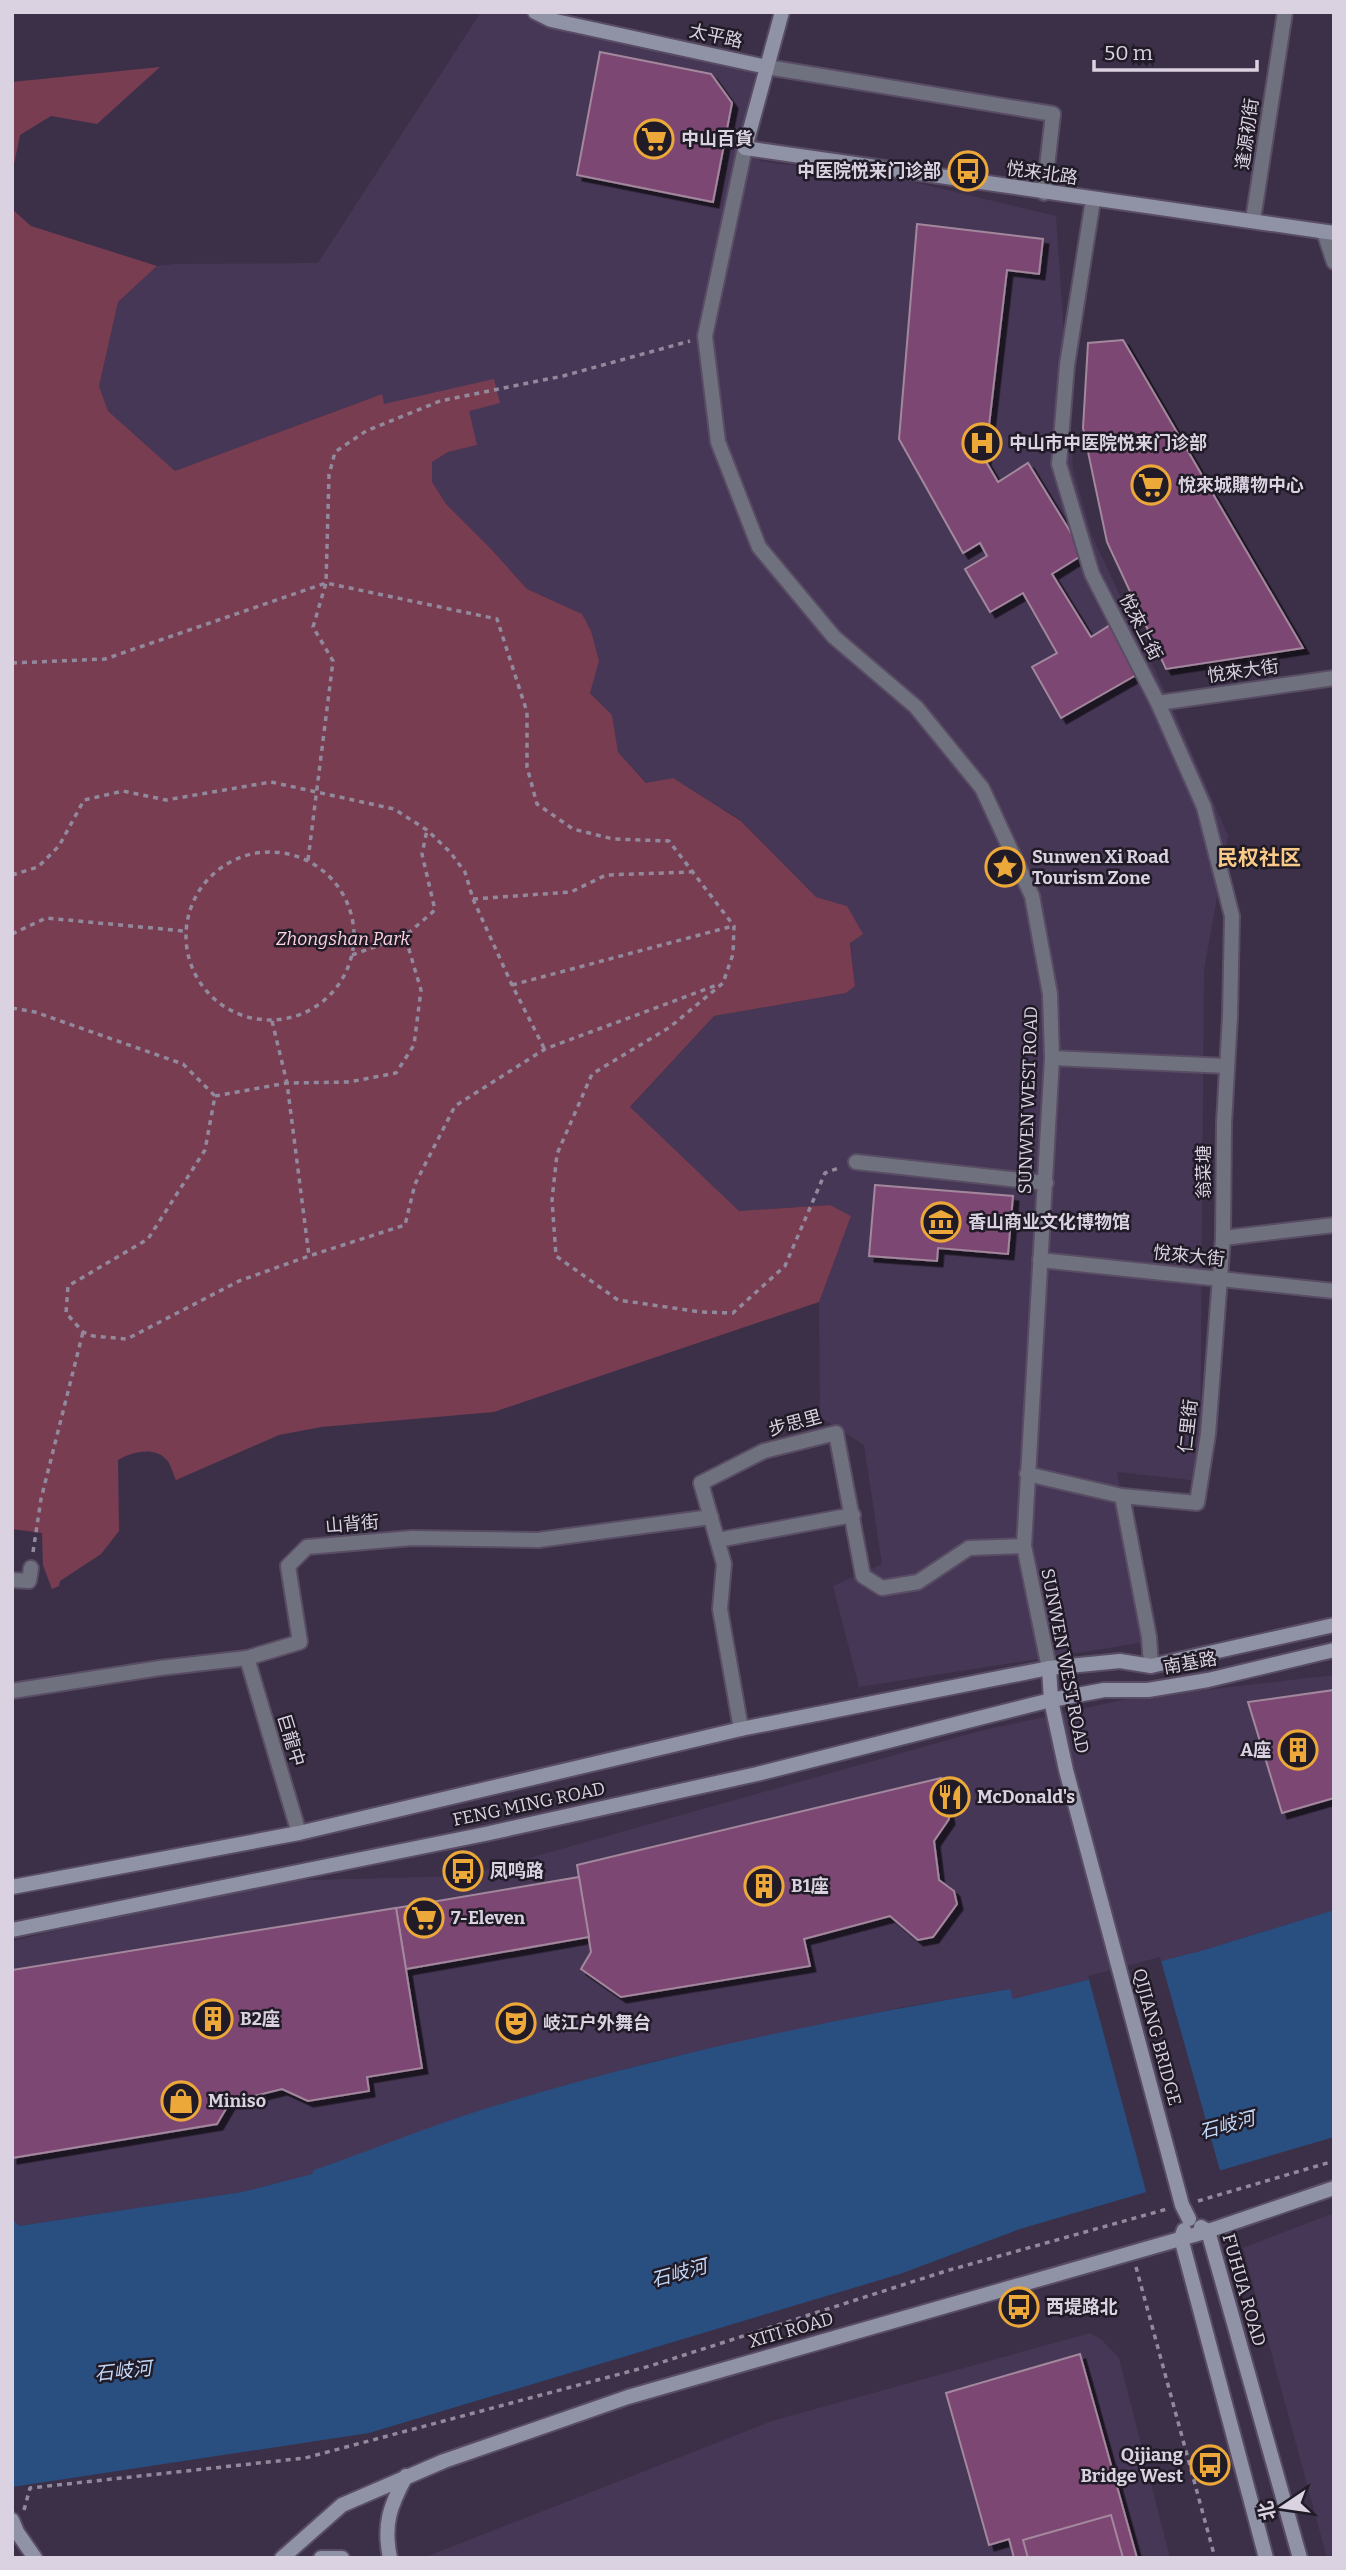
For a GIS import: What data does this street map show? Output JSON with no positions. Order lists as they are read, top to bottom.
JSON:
{
  "streets": {
    "main road": [
      "太平路",
      "悦来北路",
      "SUNWEN WEST ROAD",
      "南基路",
      "FENG MING ROAD",
      "QIJIANG BRIDGE",
      "FUHUA ROAD",
      "XITI ROAD"
    ],
    "street": [
      "逢源初街",
      "悅來上街",
      "悅來大街",
      "翁菜塘",
      "步思里",
      "仁里街",
      "山背街",
      "巨龍中"
    ]
  },
  "crossings": [
    ["逢源初街", "悦来北路"],
    ["悦来北路", "悅來上街"],
    ["悦来北路", "SUNWEN WEST ROAD"],
    ["悅來上街", "悅來大街"],
    ["悅來上街", "翁菜塘"],
    ["悅來大街", "SUNWEN WEST ROAD"],
    ["悅來大街", "翁菜塘"],
    ["悅來大街", "仁里街"],
    ["SUNWEN WEST ROAD", "步思里"],
    ["SUNWEN WEST ROAD", "仁里街"],
    ["SUNWEN WEST ROAD", "南基路"],
    ["SUNWEN WEST ROAD", "FENG MING ROAD"],
    ["SUNWEN WEST ROAD", "QIJIANG BRIDGE"],
    ["翁菜塘", "仁里街"],
    ["步思里", "山背街"],
    ["步思里", "FENG MING ROAD"],
    ["山背街", "巨龍中"],
    ["南基路", "FENG MING ROAD"],
    ["巨龍中", "FENG MING ROAD"],
    ["QIJIANG BRIDGE", "FUHUA ROAD"],
    ["FUHUA ROAD", "XITI ROAD"]
  ],
  "districts": ["民权社区"],
  "water": ["石岐河"],
  "parks": ["Zhongshan Park"],
  "places": {
    "supermarket": ["中山百貨", "悅來城購物中心", "7-Eleven"],
    "bus stop": [
      "中医院悦来门诊部",
      "凤鸣路",
      "西堤路北",
      "Qijiang Bridge West"
    ],
    "hospital": ["中山市中医院悦来门诊部"],
    "place": ["Sunwen Xi Road Tourism Zone"],
    "museum": ["香山商业文化博物馆"],
    "building": ["A座", "B1座", "B2座"],
    "restaurant": ["McDonald's"],
    "theatre": ["岐江户外舞台"],
    "shop": ["Miniso"]
  },
  "scale_bar": "50 m",
  "north": "left"
}
